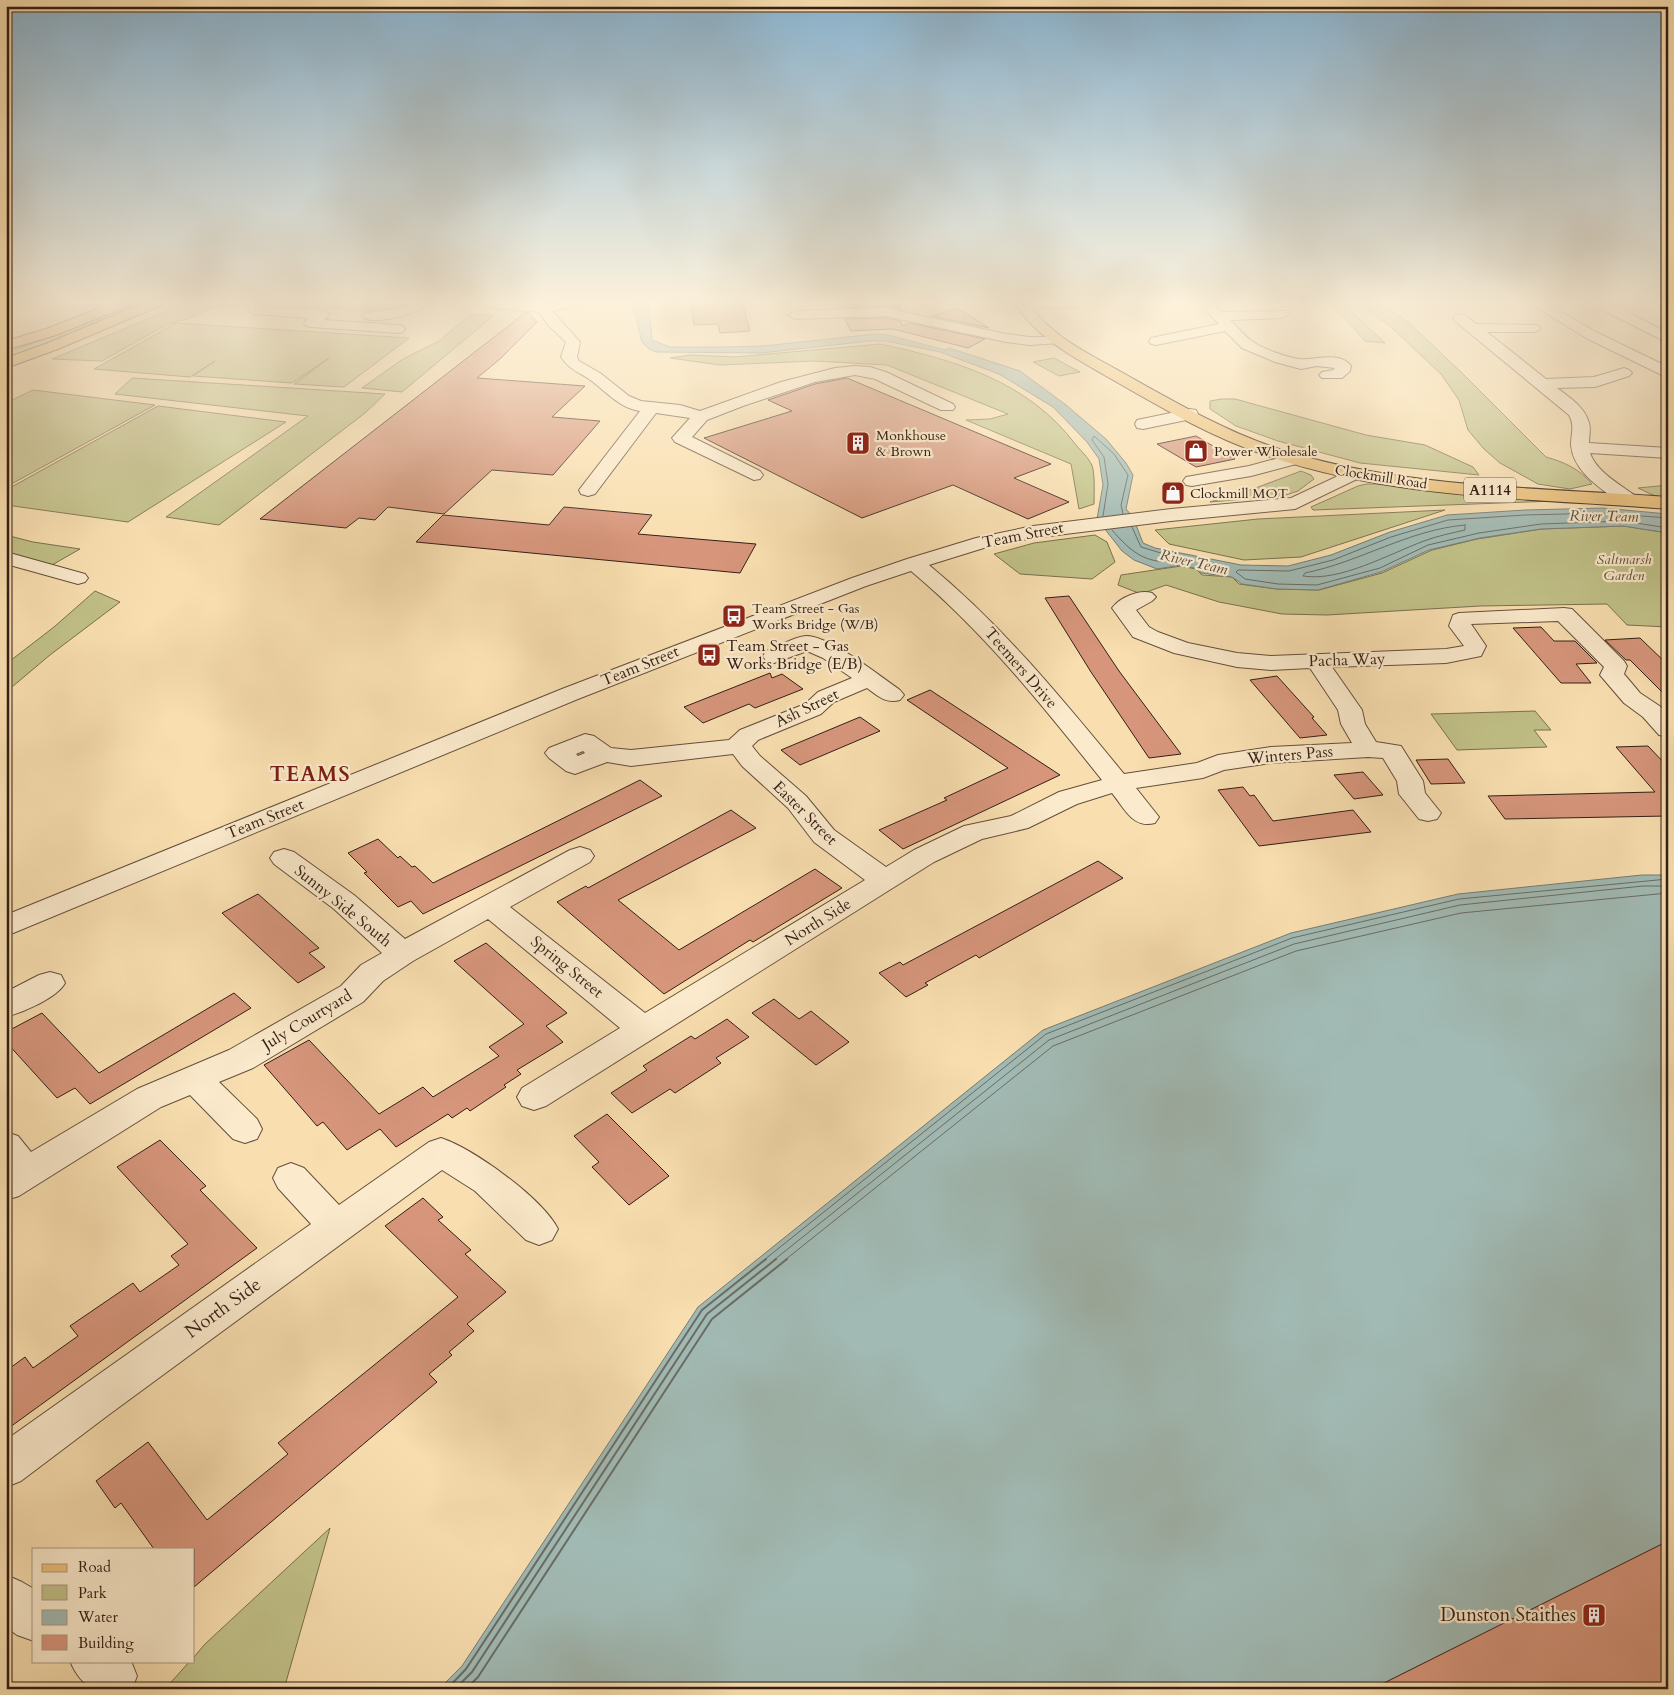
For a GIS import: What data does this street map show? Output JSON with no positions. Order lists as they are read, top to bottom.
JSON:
{
  "streets": {
    "main road": ["Clockmill Road", "A1114"],
    "street": [
      "Team Street",
      "Pacha Way",
      "Teemers Drive",
      "Ash Street",
      "Winters Pass",
      "Easter Street",
      "Sunny Side South",
      "North Side",
      "Spring Street",
      "July Courtyard"
    ]
  },
  "crossings": [
    ["Clockmill Road", "Team Street"],
    ["Team Street", "Teemers Drive"],
    ["Teemers Drive", "Winters Pass"],
    ["Teemers Drive", "North Side"],
    ["Ash Street", "Easter Street"],
    ["Winters Pass", "North Side"],
    ["Easter Street", "North Side"],
    ["Sunny Side South", "July Courtyard"],
    ["North Side", "Spring Street"],
    ["Spring Street", "July Courtyard"]
  ],
  "districts": ["TEAMS"],
  "water": ["River Team"],
  "parks": ["Saltmarsh Garden"],
  "places": {
    "building": ["Monkhouse & Brown", "Dunston Staithes"],
    "shop": ["Power Wholesale", "Clockmill MOT"],
    "bus stop": ["Team Street - Gas Works Bridge (W/B)", "Team Street - Gas Works Bridge (E/B)"]
  },
  "legend": [
    "Road",
    "Park",
    "Water",
    "Building"
  ]
}
